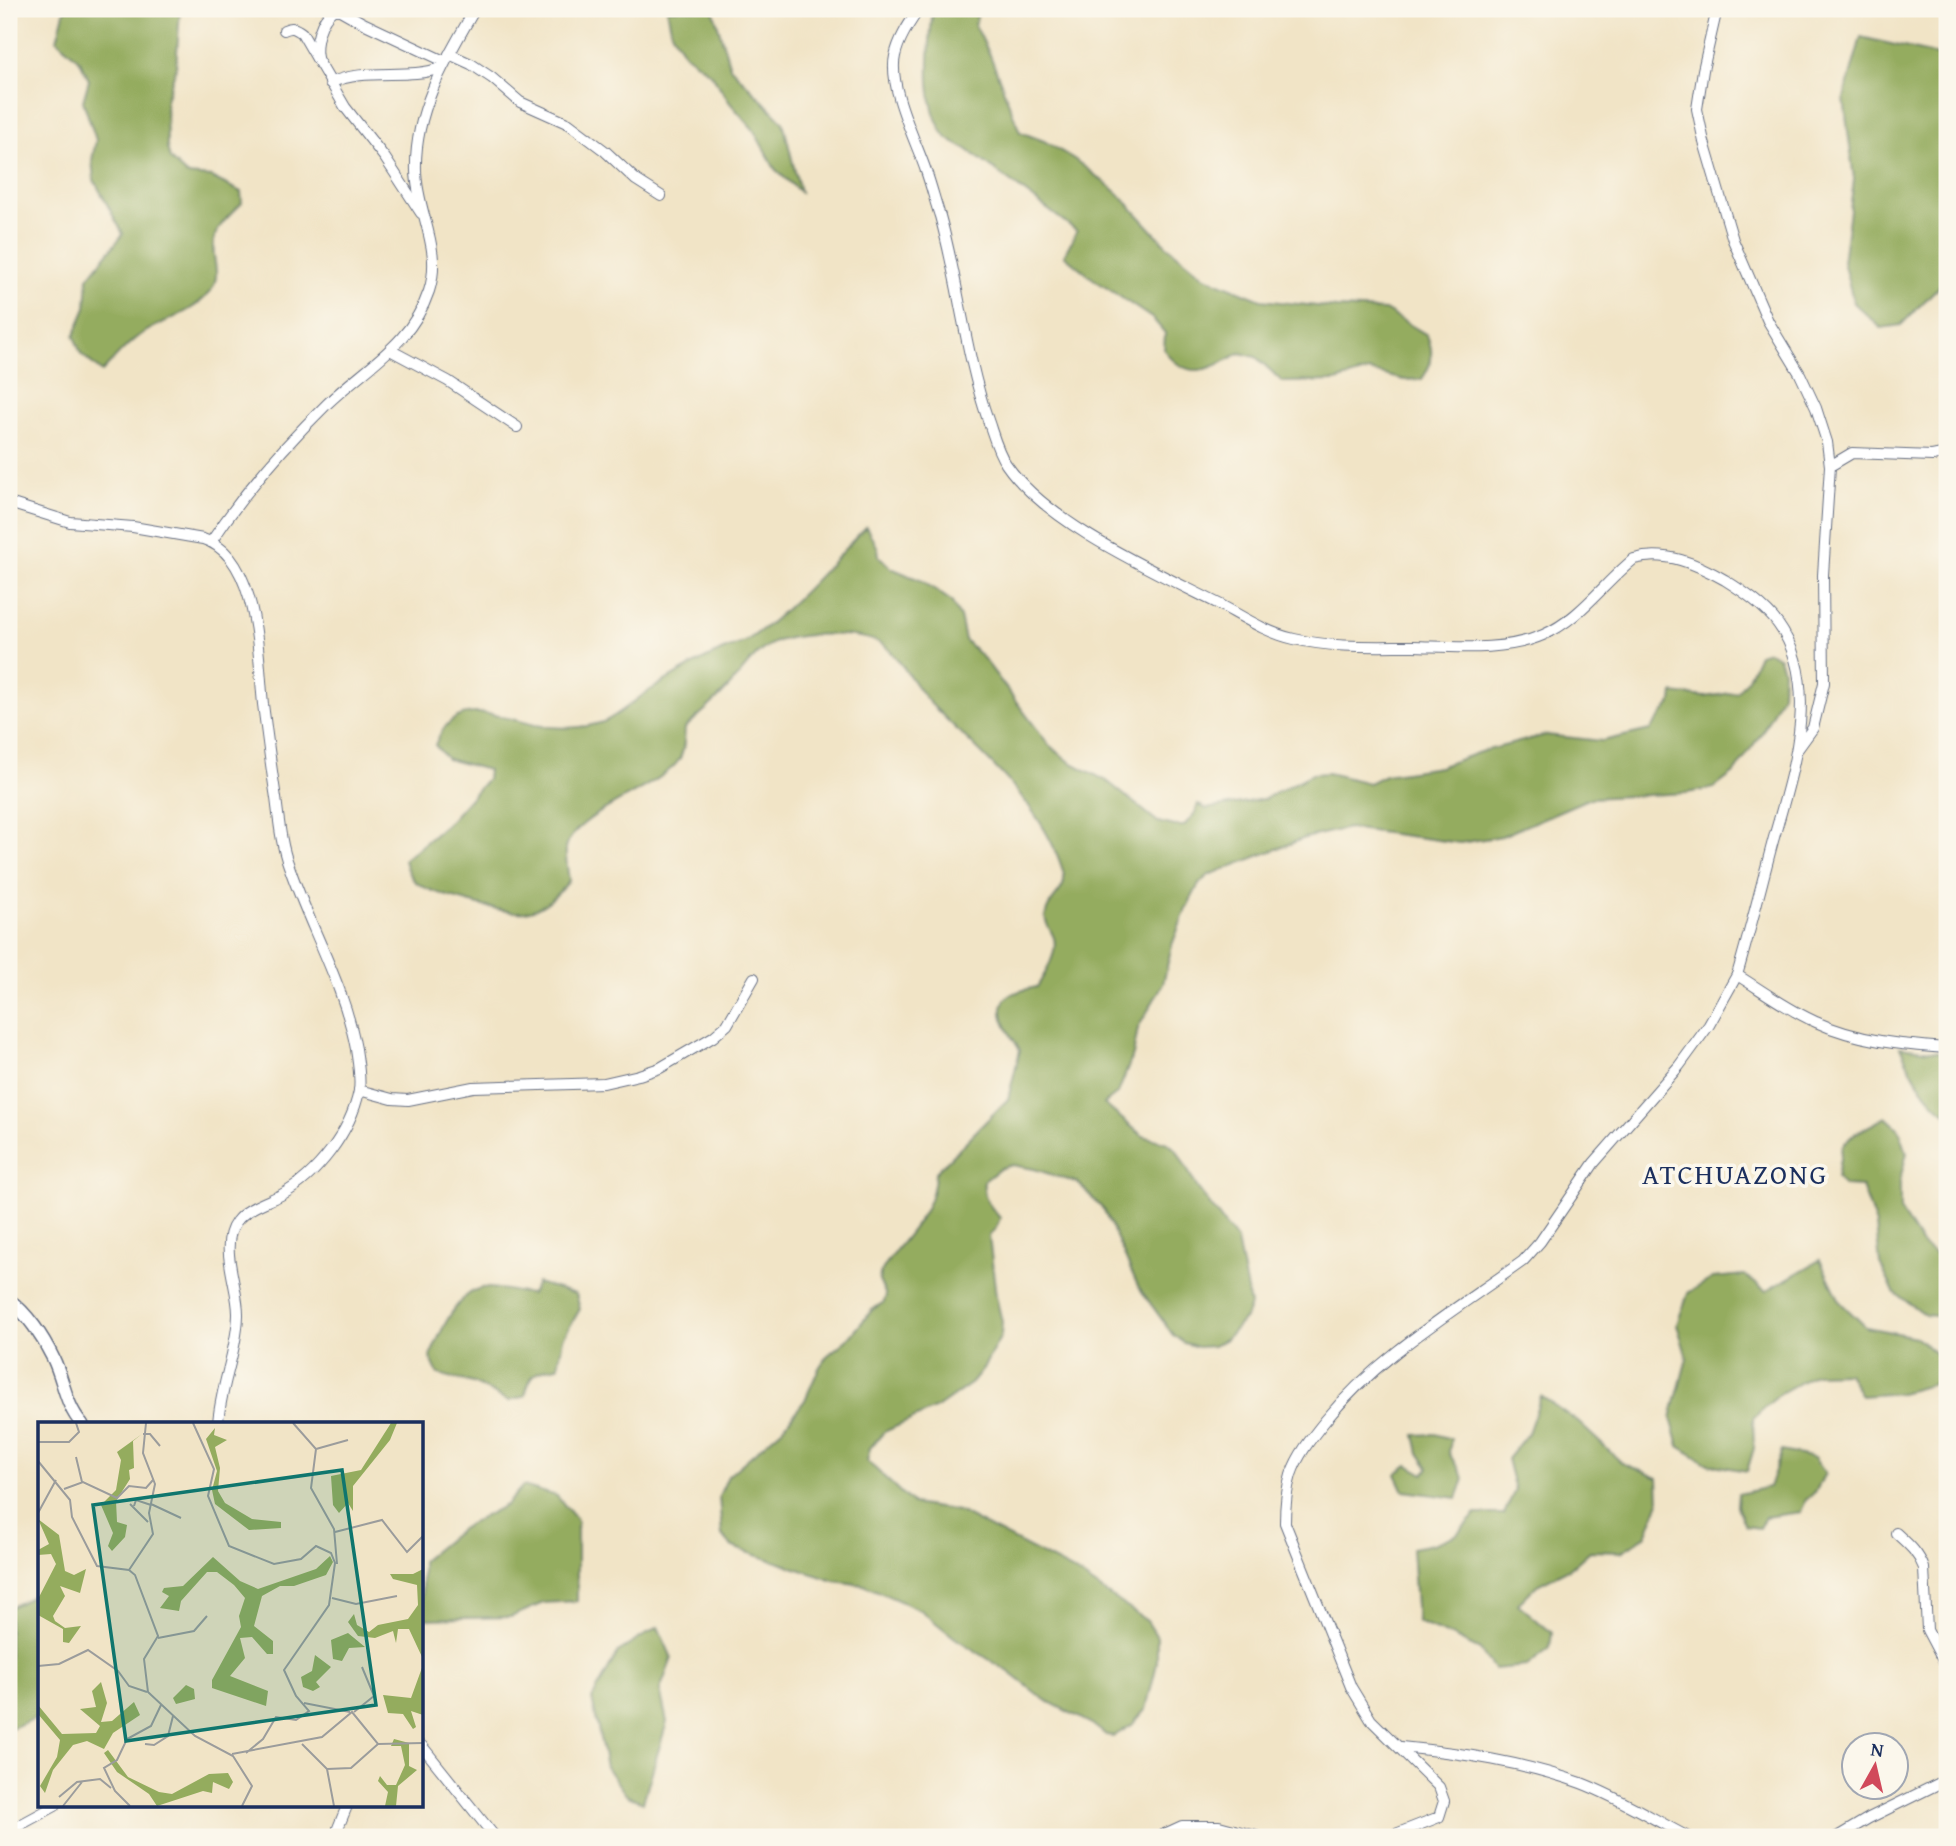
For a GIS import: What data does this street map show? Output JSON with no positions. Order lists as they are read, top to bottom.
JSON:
{
  "districts": ["ATCHUAZONG"],
  "north": "top"
}
